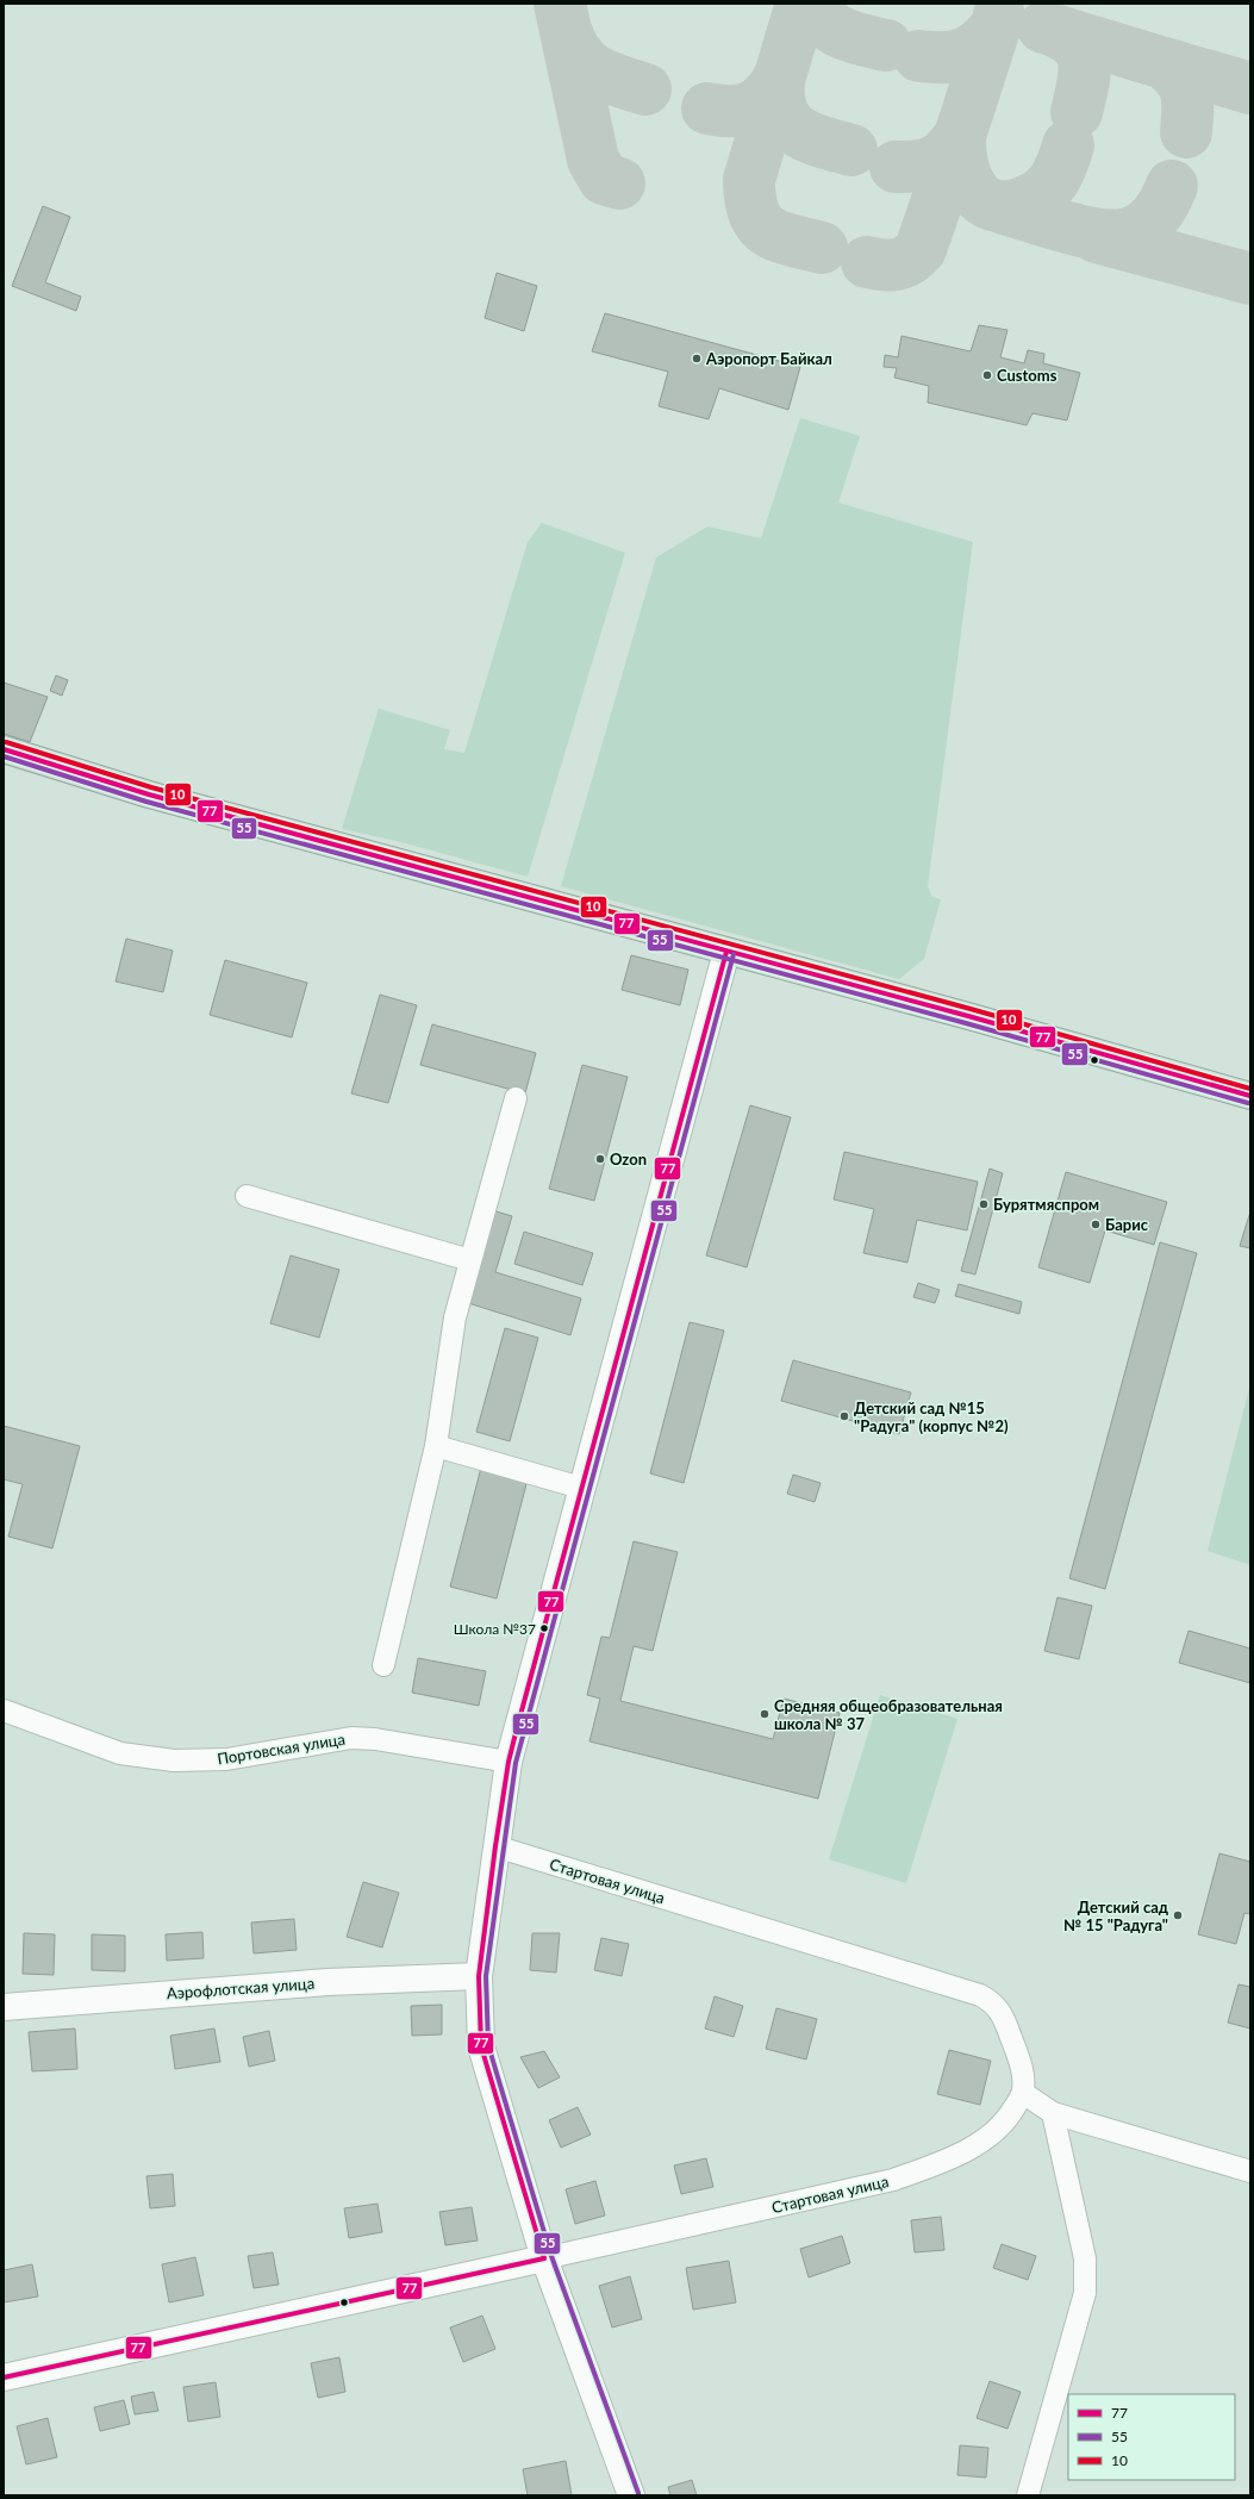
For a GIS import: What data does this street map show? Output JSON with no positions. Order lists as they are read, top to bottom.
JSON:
{
  "streets": {
    "main road": ["Стартовая улица", "Аэрофлотская улица"],
    "street": ["Портовская улица"]
  },
  "places": [
    "Аэропорт Байкал",
    "Customs",
    "Ozon",
    "Бурятмяспром",
    "Барис",
    "Детский сад №15 \"Радуга\" (корпус №2)",
    "Школа №37",
    "Средняя общеобразовательная школа № 37",
    "Детский сад № 15 \"Радуга\""
  ],
  "lines": ["transit line 10", "transit line 77", "transit line 55"],
  "legend": ["77", "55", "10"]
}
